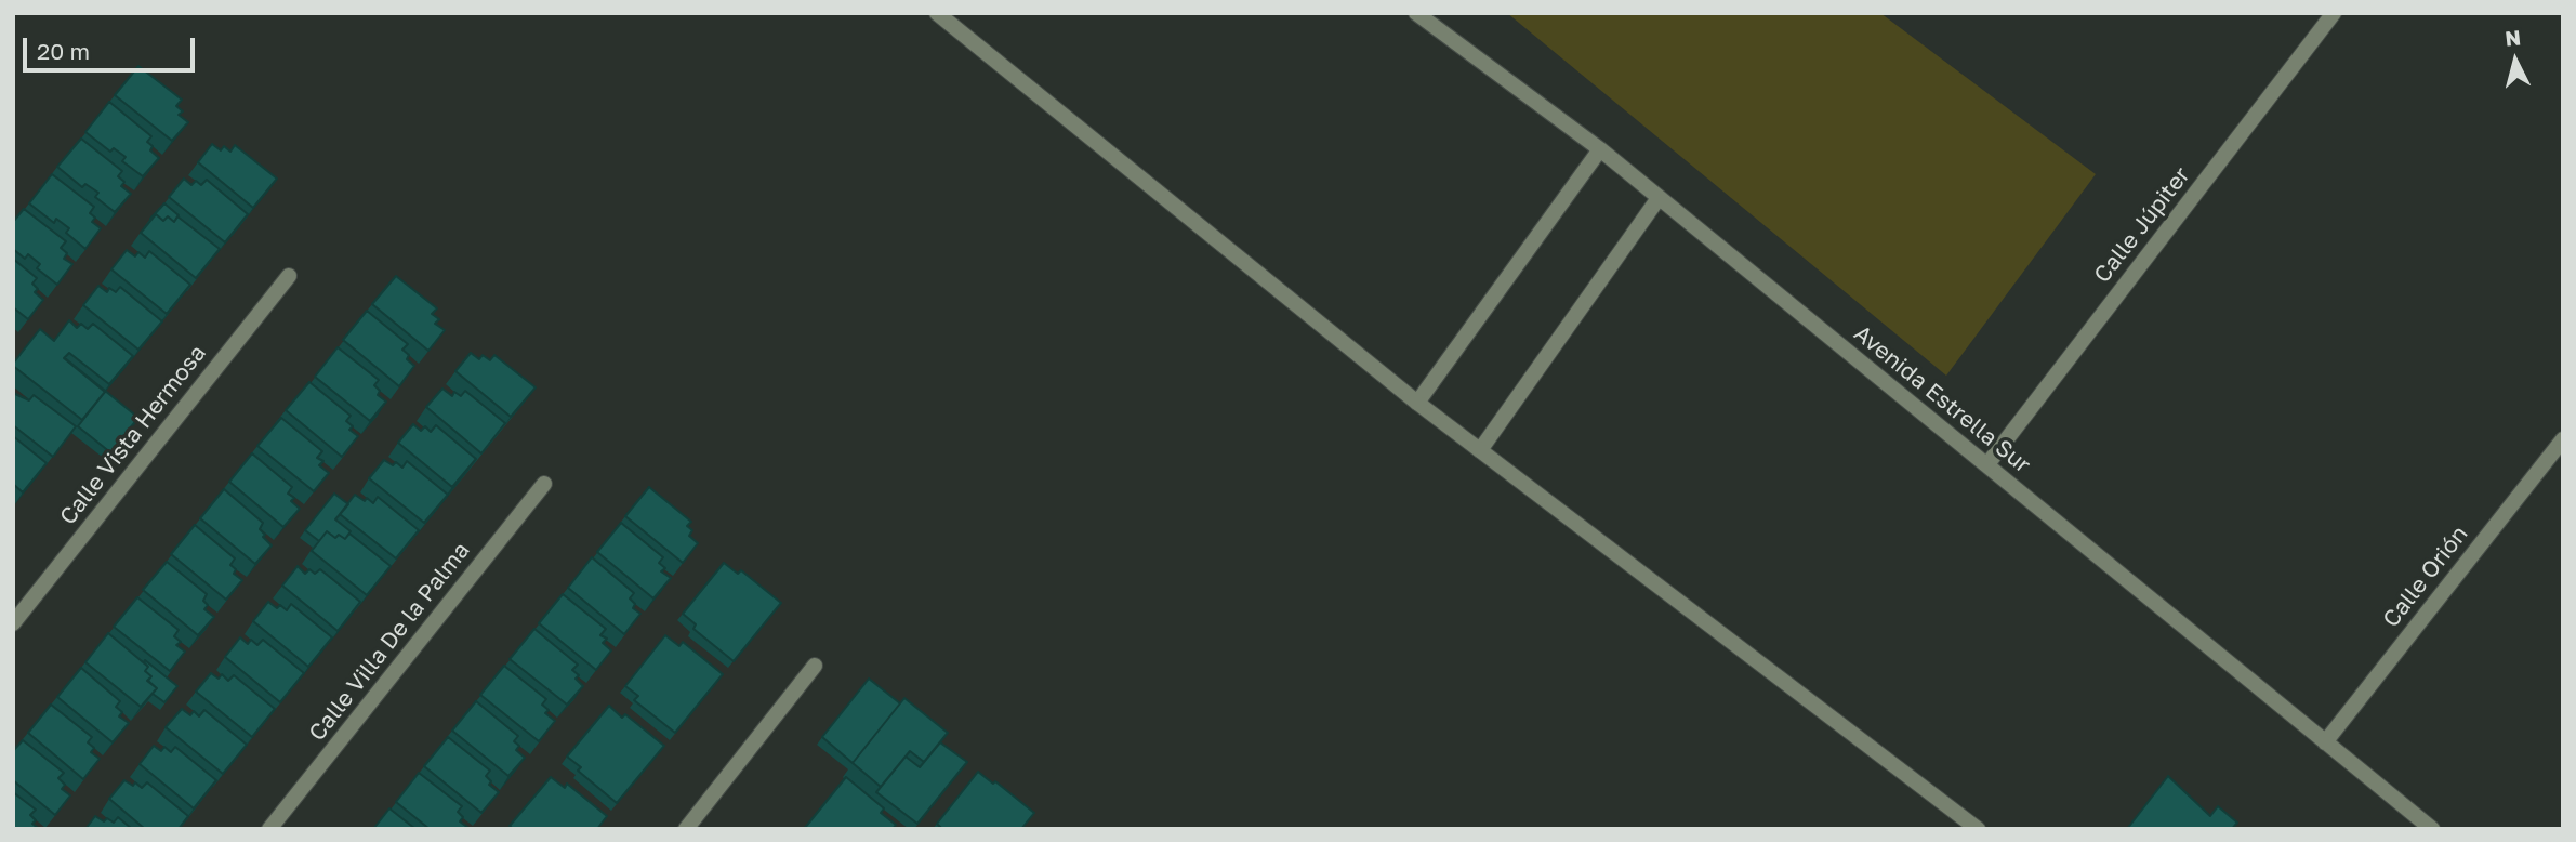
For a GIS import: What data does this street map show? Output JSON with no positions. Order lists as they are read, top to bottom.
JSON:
{
  "streets": {
    "street": [
      "Calle Júpiter",
      "Avenida Estrella Sur",
      "Calle Vista Hermosa",
      "Calle Orión",
      "Calle Villa De la Palma"
    ]
  },
  "crossings": [
    ["Calle Júpiter", "Avenida Estrella Sur"],
    ["Avenida Estrella Sur", "Calle Orión"]
  ],
  "scale_bar": "20 m",
  "north": "top"
}
